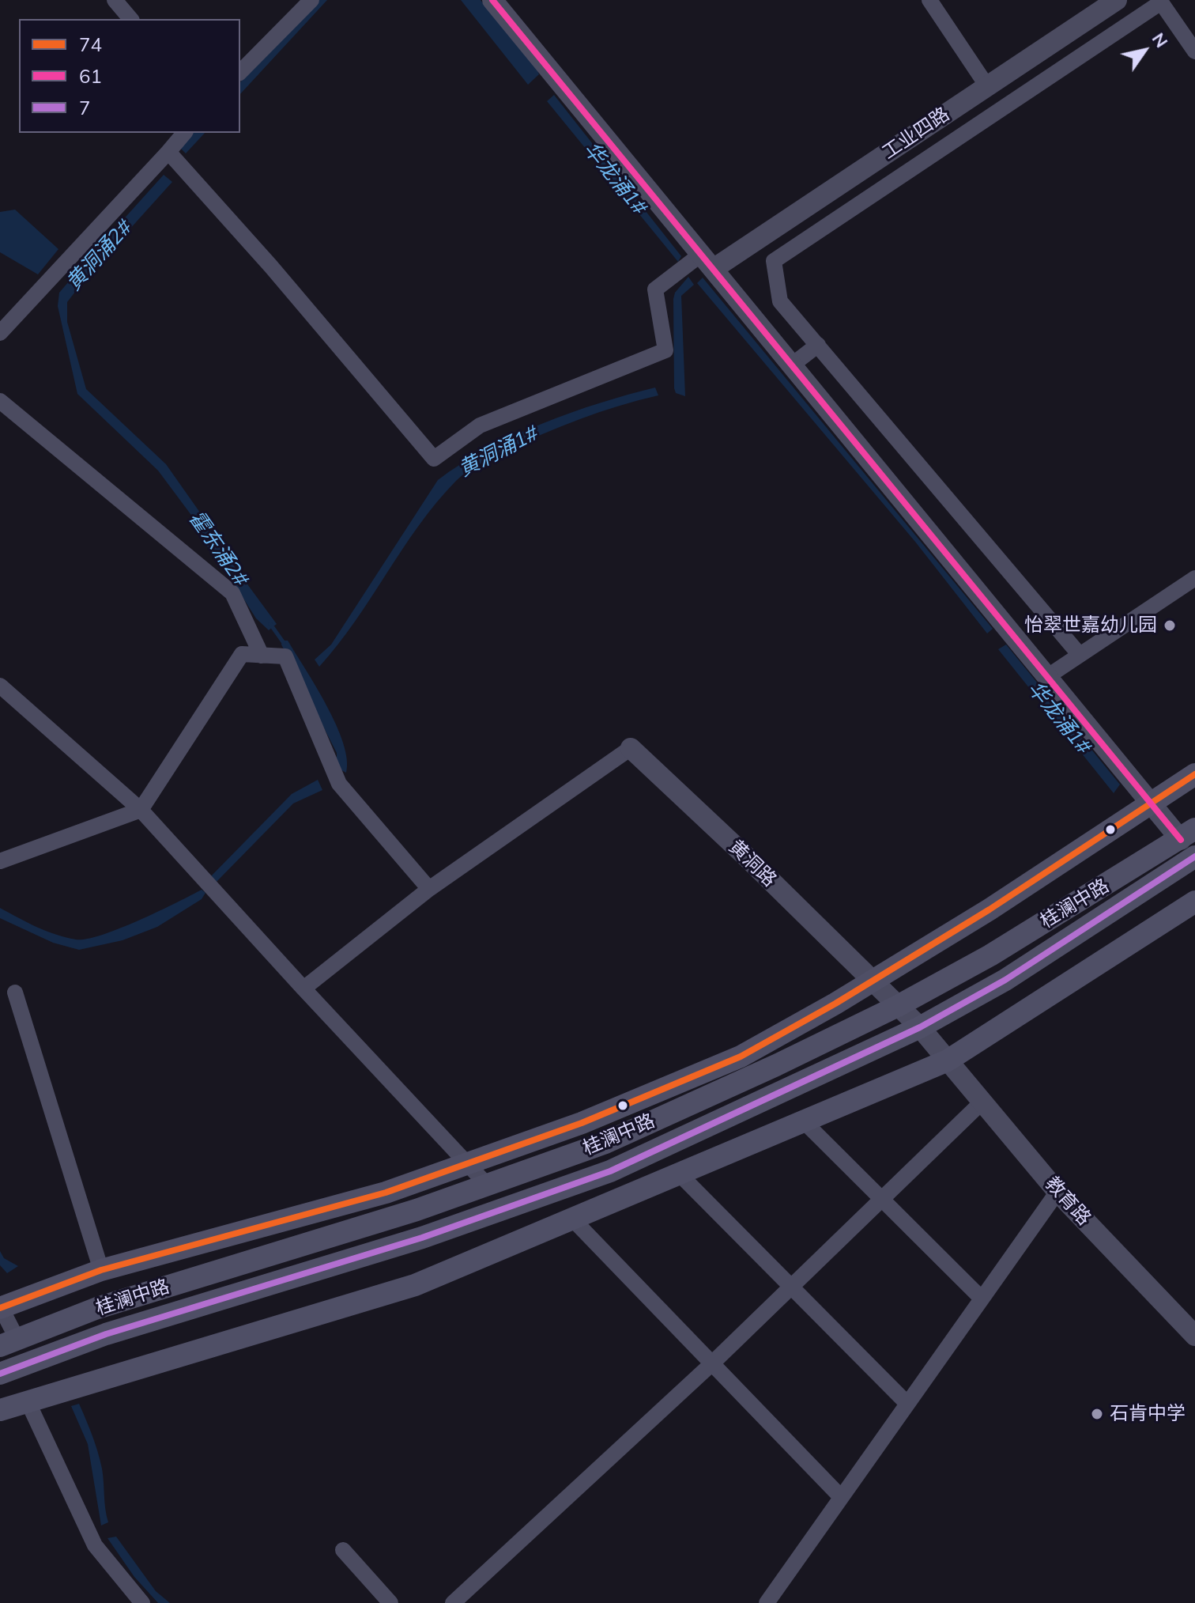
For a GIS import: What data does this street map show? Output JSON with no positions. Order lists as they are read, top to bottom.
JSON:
{
  "streets": {
    "main road": ["桂澜中路"],
    "street": ["工业四路", "黄洞路", "教育路"]
  },
  "crossings": [
    ["黄洞路", "桂澜中路"],
    ["黄洞路", "教育路"],
    ["桂澜中路", "教育路"]
  ],
  "water": [
    "华龙涌1#",
    "黄洞涌2#",
    "黄洞涌1#",
    "霍东涌2#"
  ],
  "places": ["怡翠世嘉幼儿园", "石肯中学"],
  "lines": ["transit line 61", "transit line 74", "transit line 7"],
  "legend": ["74", "61", "7"],
  "north": "top right"
}
